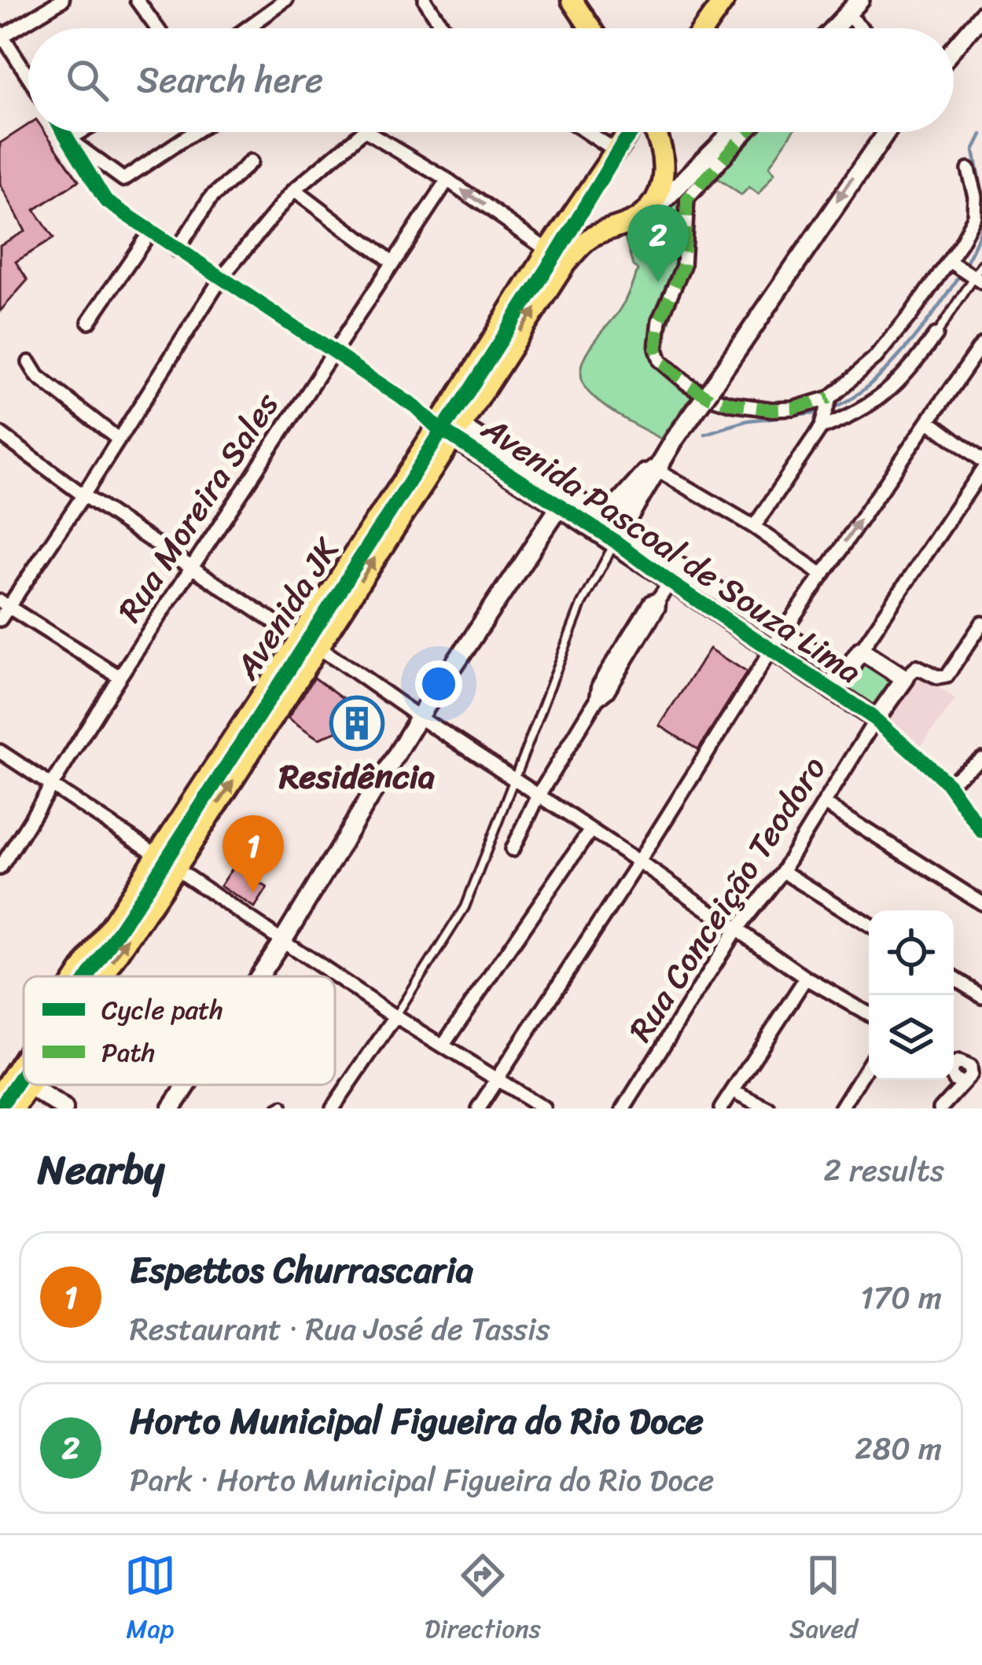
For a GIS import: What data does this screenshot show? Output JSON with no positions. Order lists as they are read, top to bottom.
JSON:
{
  "streets": {
    "main road": ["Avenida JK"],
    "street": ["Rua Moreira Sales", "Avenida Pascoal de Souza Lima", "Rua Conceição Teodoro"]
  },
  "crossings": [
    ["Avenida Pascoal de Souza Lima", "Avenida JK"],
    ["Avenida Pascoal de Souza Lima", "Rua Conceição Teodoro"]
  ],
  "places": {
    "building": ["Residência"]
  },
  "legend": ["Cycle path", "Path"],
  "page": {
    "search": "Search here",
    "pins": ["2", "1"],
    "heading": ["Nearby", "2 results"],
    "list": [
      {
        "mark": "1",
        "name": "Espettos Churrascaria",
        "note": "Restaurant · Rua José de Tassis",
        "value": "170 m"
      },
      {
        "mark": "2",
        "name": "Horto Municipal Figueira do Rio Doce",
        "note": "Park · Horto Municipal Figueira do Rio Doce",
        "value": "280 m"
      }
    ],
    "nav": ["Map", "Directions", "Saved"]
  }
}
